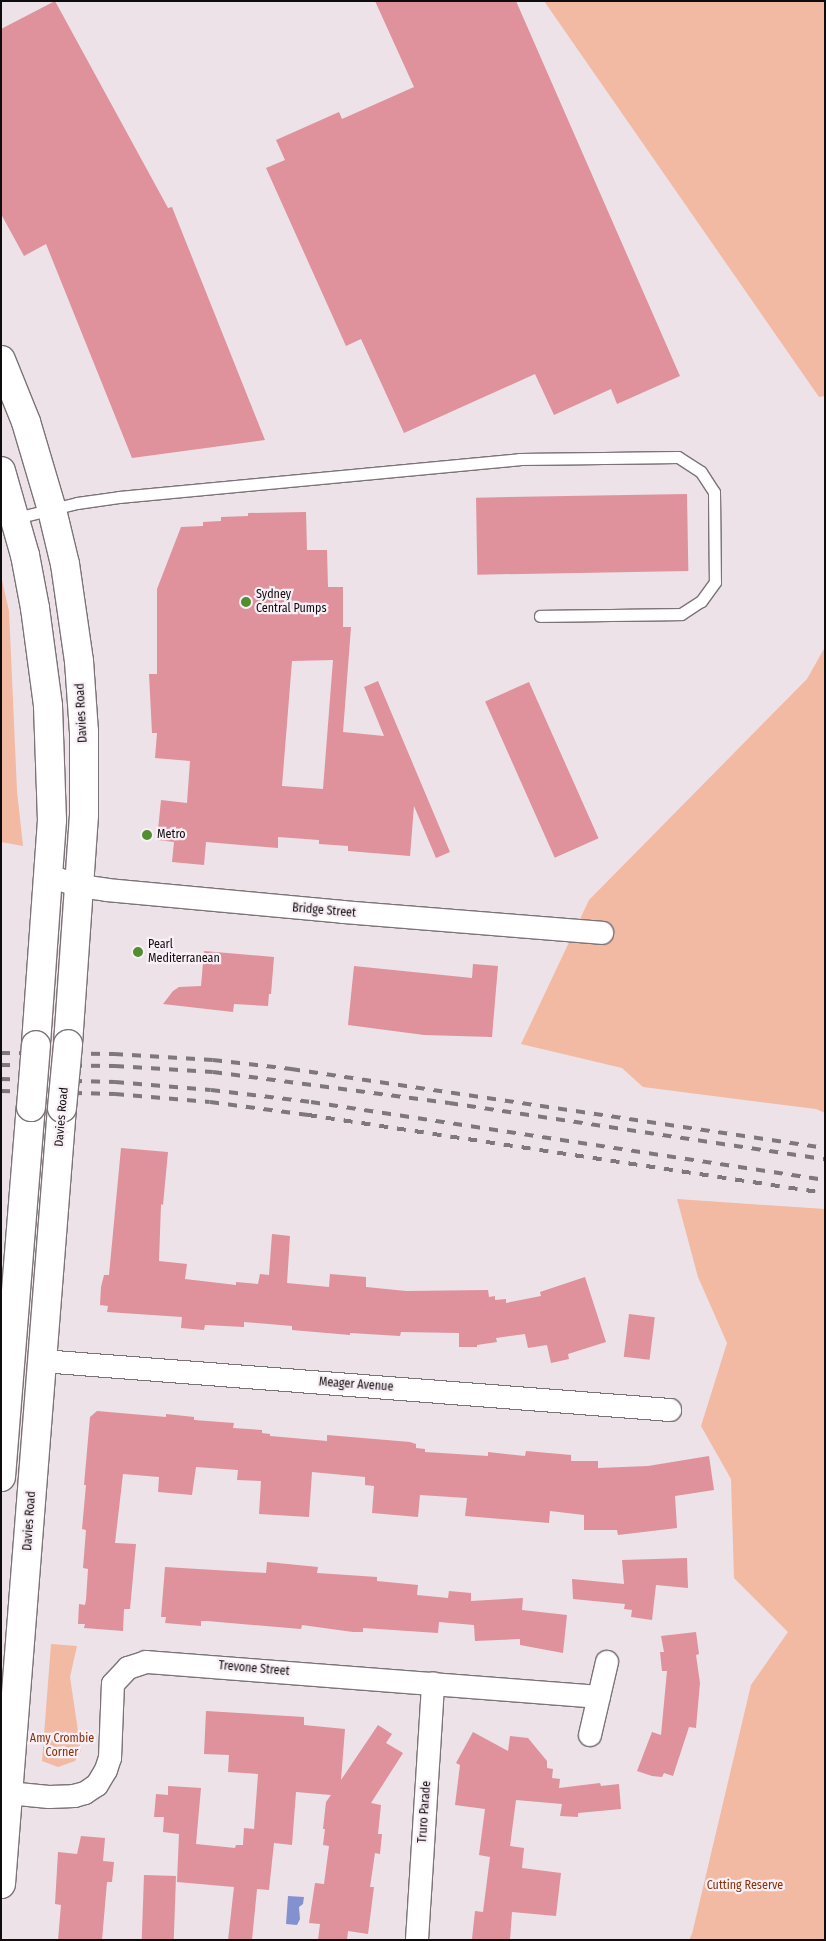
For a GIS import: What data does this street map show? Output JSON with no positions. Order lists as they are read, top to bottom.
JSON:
{
  "streets": {
    "highway": ["Davies Road"],
    "street": [
      "Bridge Street",
      "Meager Avenue",
      "Trevone Street",
      "Truro Parade"
    ]
  },
  "crossings": [
    ["Davies Road", "Bridge Street"],
    ["Davies Road", "Meager Avenue"],
    ["Davies Road", "Trevone Street"],
    ["Trevone Street", "Truro Parade"]
  ],
  "parks": ["Amy Crombie Corner", "Cutting Reserve"],
  "places": ["Sydney Central Pumps", "Metro", "Pearl Mediterranean"]
}
